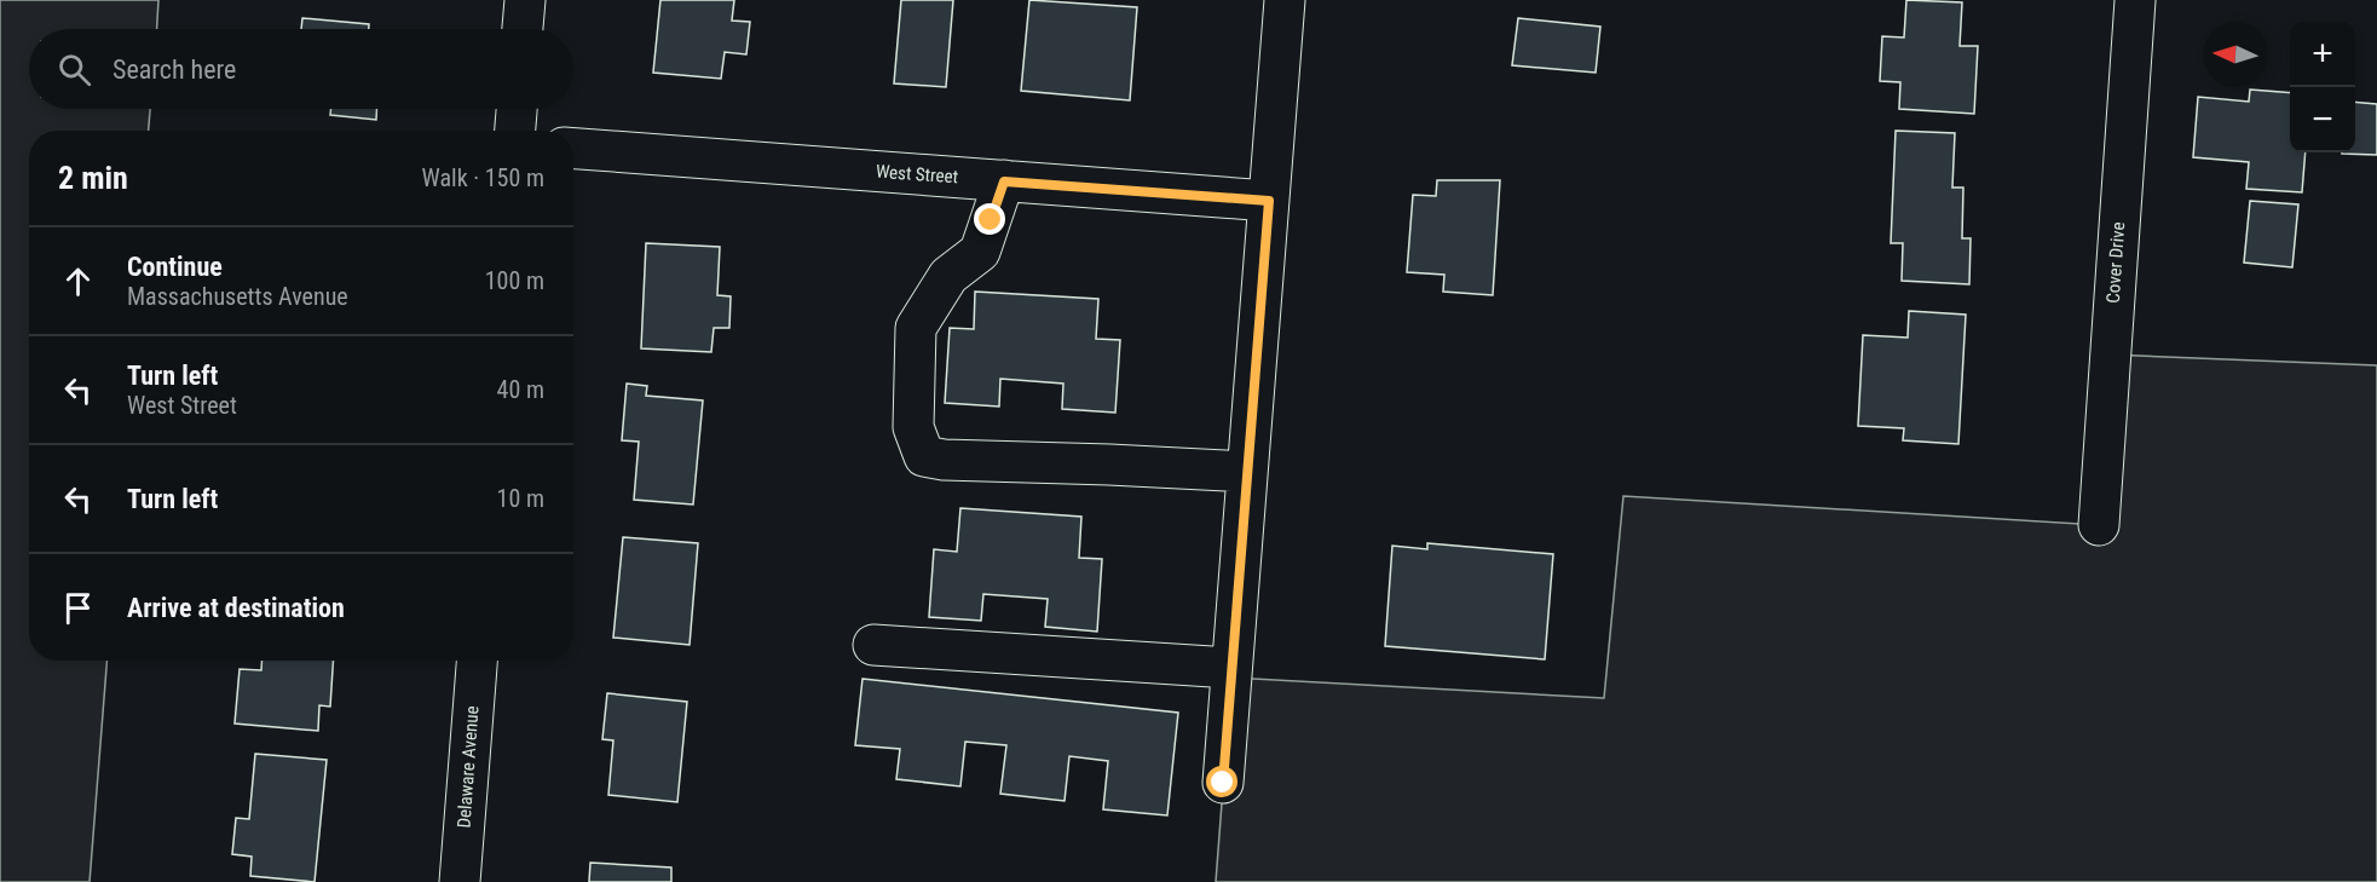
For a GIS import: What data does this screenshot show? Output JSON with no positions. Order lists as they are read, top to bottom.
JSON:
{
  "streets": {
    "street": ["West Street", "Cover Drive", "Delaware Avenue"]
  },
  "north": "left",
  "page": {
    "map_buttons": ["+", "−"],
    "search": "Search here",
    "heading": ["2 min", "Walk · 150 m"],
    "list": [
      ["Continue", "Massachusetts Avenue", "100 m"],
      ["Turn left", "West Street", "40 m"],
      ["Turn left", "10 m"],
      "Arrive at destination"
    ]
  }
}
